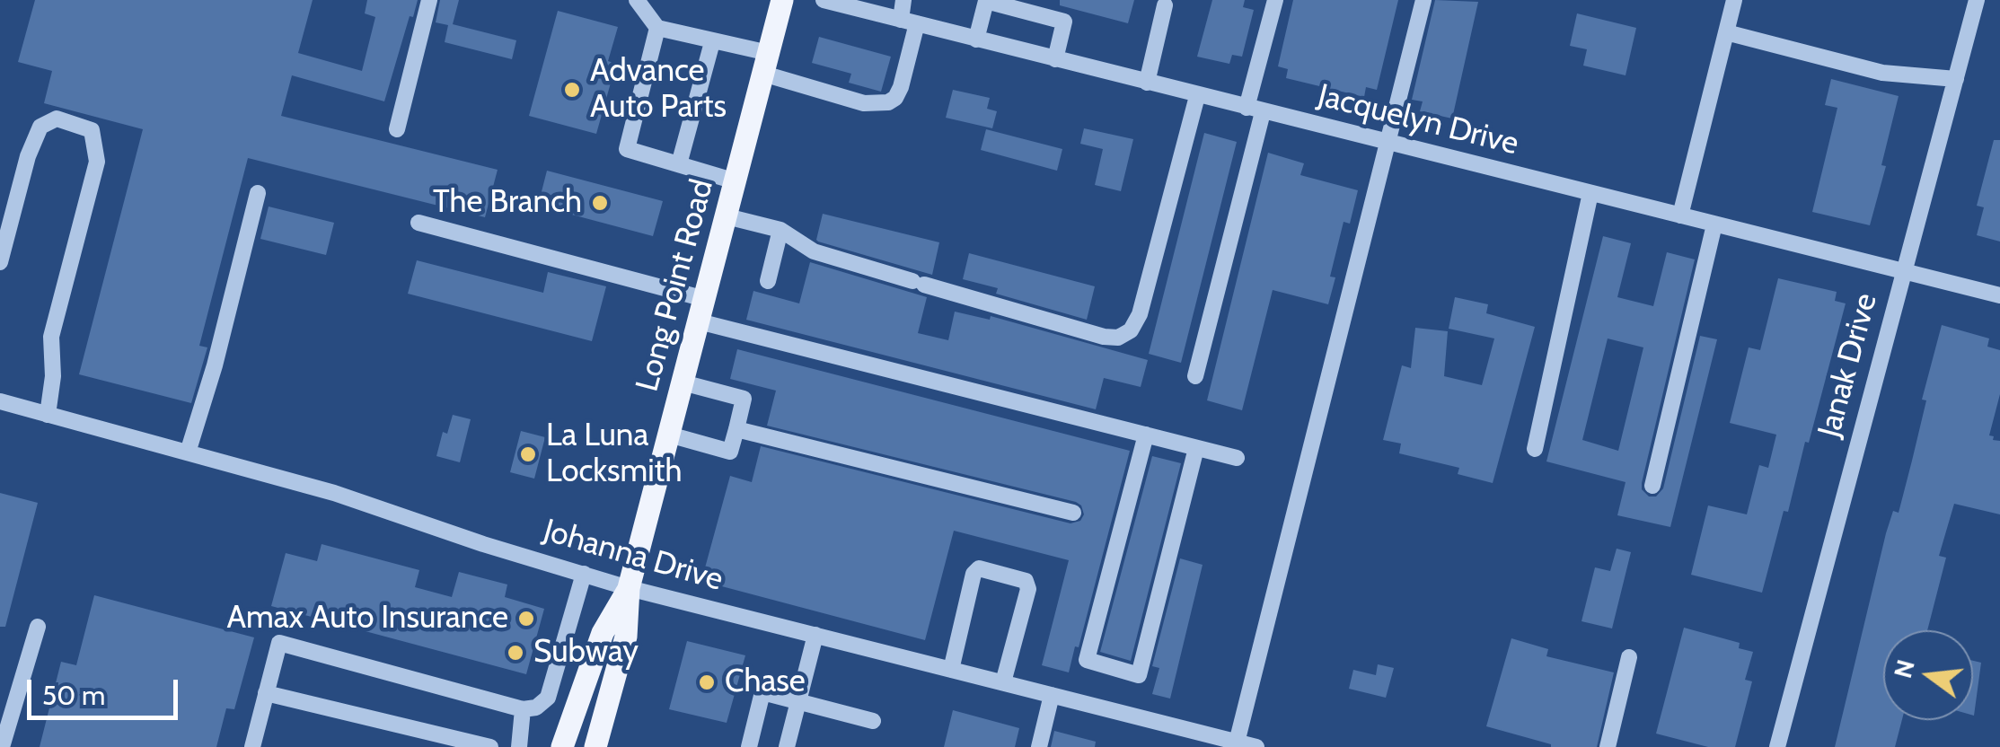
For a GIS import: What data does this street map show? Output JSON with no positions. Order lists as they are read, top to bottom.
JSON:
{
  "streets": {
    "main road": ["Long Point Road"],
    "street": ["Jacquelyn Drive", "Janak Drive", "Johanna Drive"]
  },
  "crossings": [
    ["Jacquelyn Drive", "Janak Drive"],
    ["Long Point Road", "Johanna Drive"]
  ],
  "places": [
    "Advance Auto Parts",
    "The Branch",
    "La Luna Locksmith",
    "Amax Auto Insurance",
    "Subway",
    "Chase"
  ],
  "scale_bar": "50 m",
  "north": "left"
}
